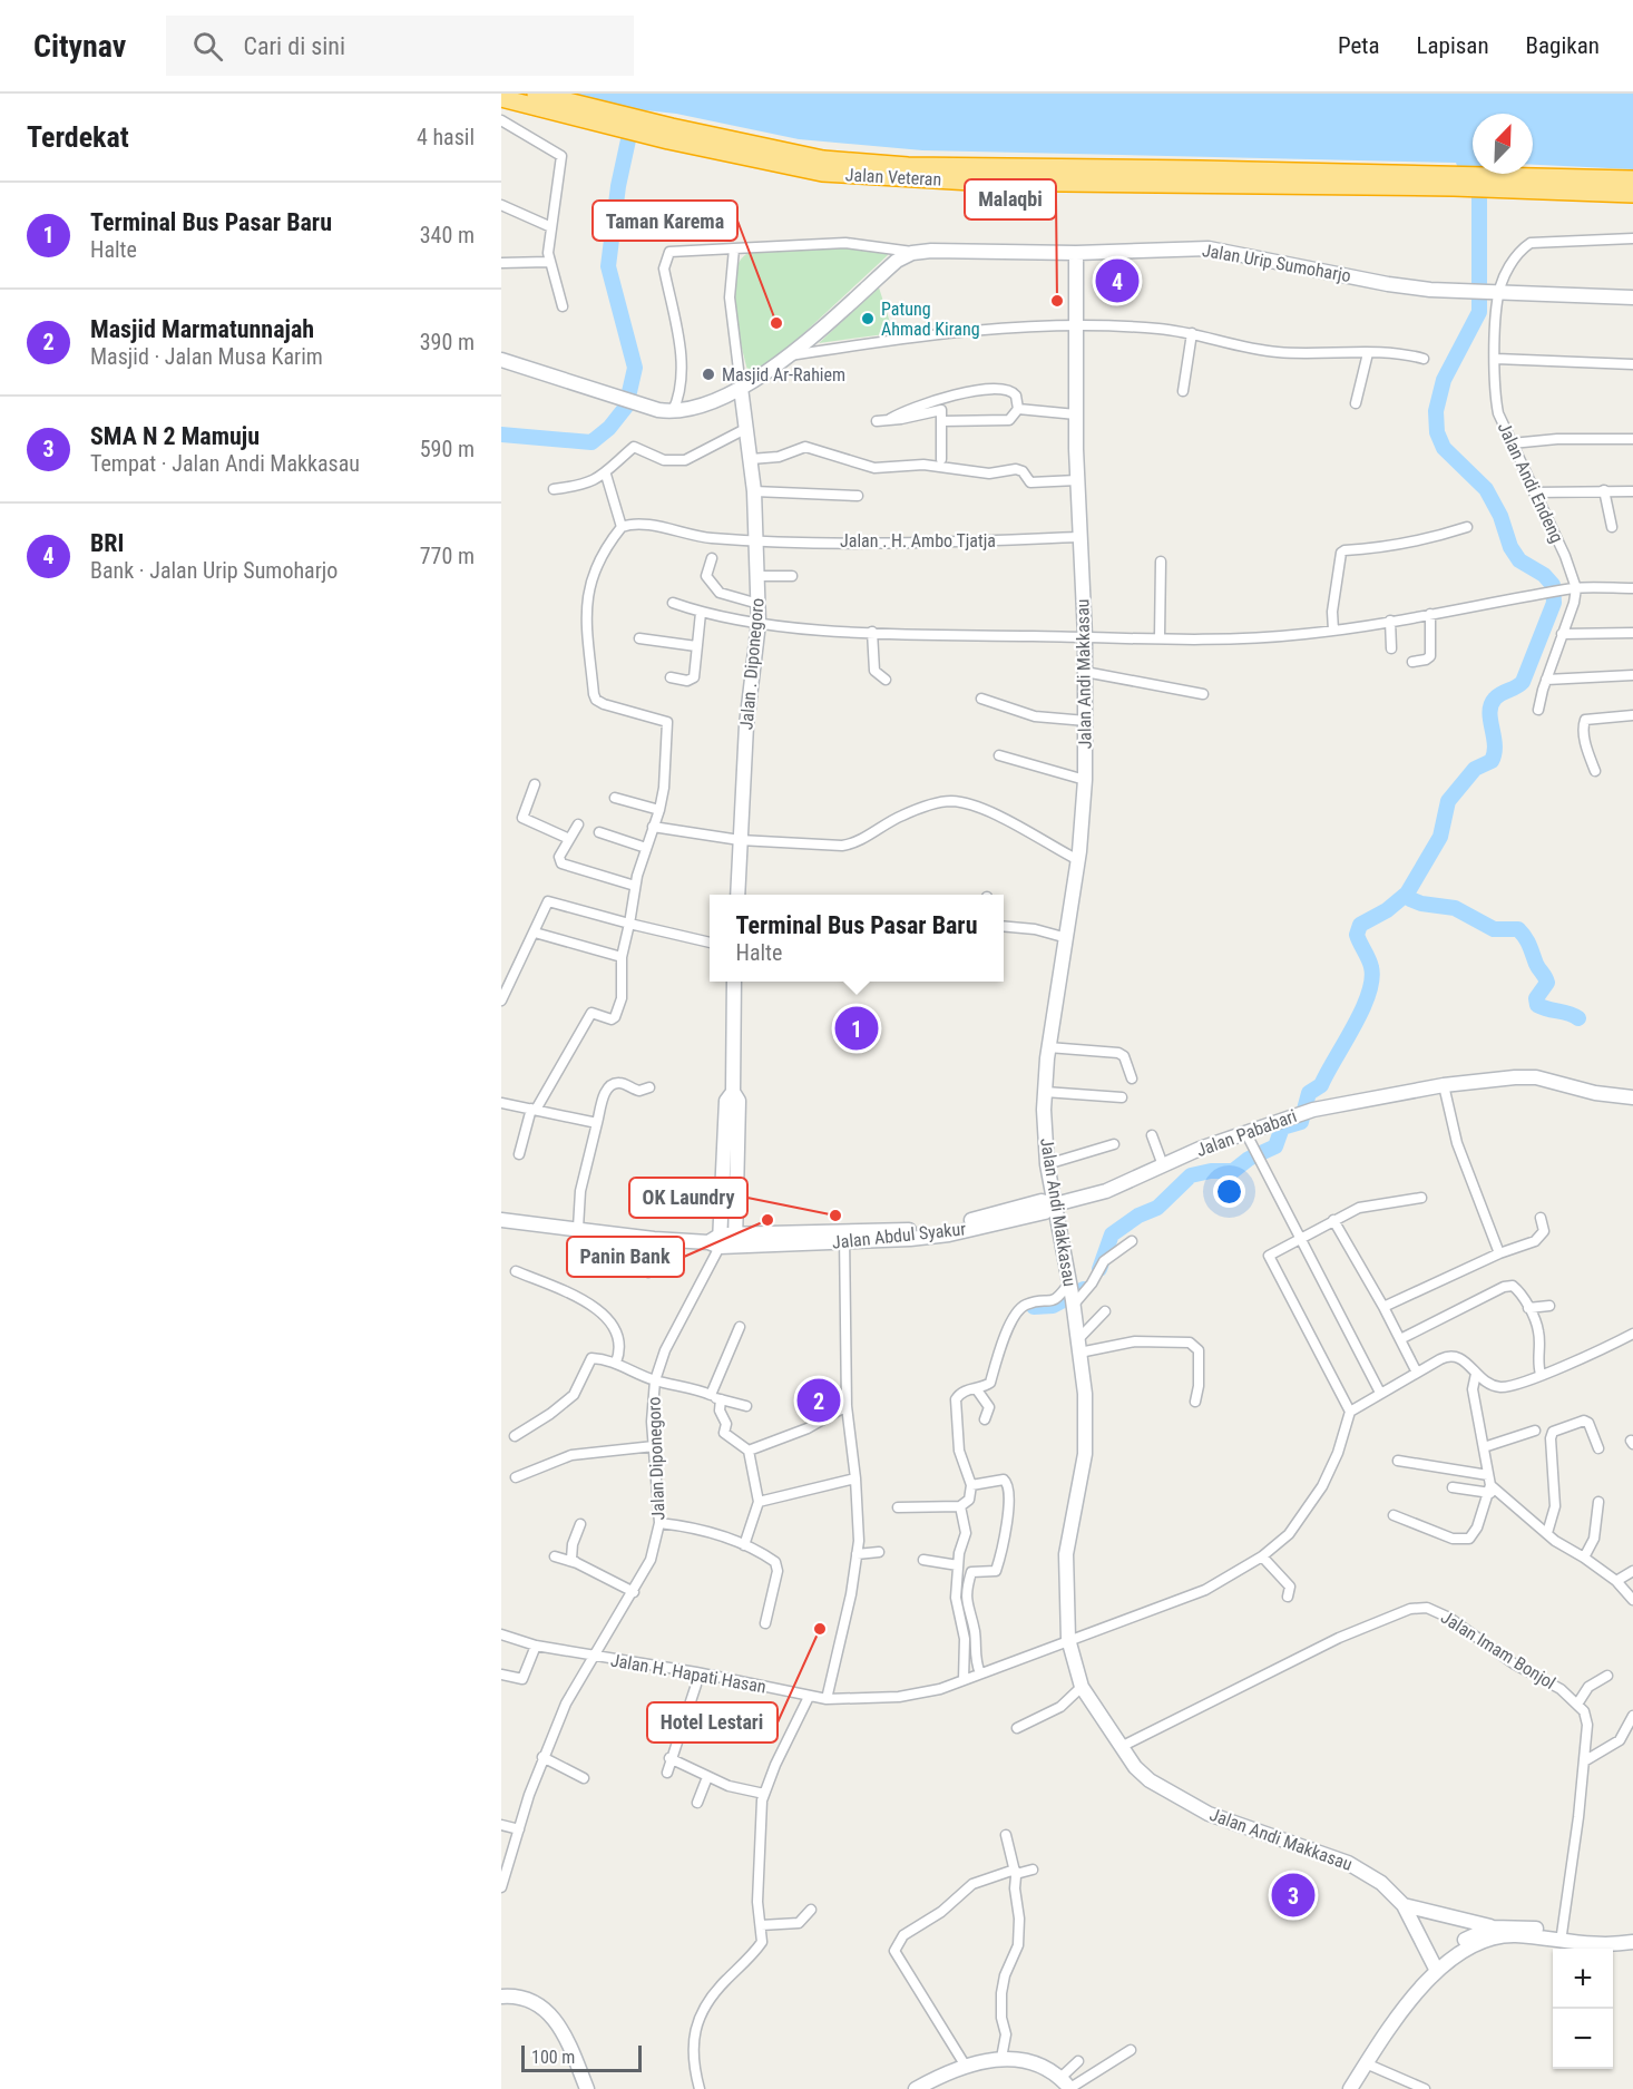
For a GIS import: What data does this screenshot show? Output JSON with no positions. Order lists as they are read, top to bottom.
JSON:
{
  "streets": {
    "highway": ["Jalan Veteran"],
    "street": [
      "Jalan Urip Sumoharjo",
      "Jalan Andi Endeng",
      "Jalan . H. Ambo Tjatja",
      "Jalan . Diponegoro",
      "Jalan Andi Makkasau",
      "Jalan Pababari",
      "Jalan Abdul Syakur",
      "Jalan Diponegoro",
      "Jalan Imam Bonjol",
      "Jalan H. Hapati Hasan"
    ]
  },
  "crossings": [
    ["Jalan Urip Sumoharjo", "Jalan Andi Endeng"],
    ["Jalan Urip Sumoharjo", "Jalan Andi Makkasau"],
    ["Jalan . H. Ambo Tjatja", "Jalan . Diponegoro"],
    ["Jalan . H. Ambo Tjatja", "Jalan Andi Makkasau"],
    ["Jalan Andi Makkasau", "Jalan Pababari"],
    ["Jalan Andi Makkasau", "Jalan Abdul Syakur"],
    ["Jalan Andi Makkasau", "Jalan Imam Bonjol"],
    ["Jalan Andi Makkasau", "Jalan H. Hapati Hasan"],
    ["Jalan Pababari", "Jalan Abdul Syakur"],
    ["Jalan Abdul Syakur", "Jalan Diponegoro"],
    ["Jalan Diponegoro", "Jalan H. Hapati Hasan"]
  ],
  "places": [
    "Malaqbi",
    "Patung Ahmad Kirang",
    "Taman Karema",
    "Masjid Ar-Rahiem",
    "OK Laundry",
    "Panin Bank",
    "Hotel Lestari"
  ],
  "scale_bar": "100 m",
  "north": "top right",
  "page": {
    "header": "Citynav",
    "search": "Cari di sini",
    "nav": ["Peta", "Lapisan", "Bagikan"],
    "heading": ["Terdekat", "4 hasil"],
    "list": [
      {
        "mark": "1",
        "name": "Terminal Bus Pasar Baru",
        "note": "Halte",
        "value": "340 m"
      },
      {
        "mark": "2",
        "name": "Masjid Marmatunnajah",
        "note": "Masjid · Jalan Musa Karim",
        "value": "390 m"
      },
      {
        "mark": "3",
        "name": "SMA N 2 Mamuju",
        "note": "Tempat · Jalan Andi Makkasau",
        "value": "590 m"
      },
      {
        "mark": "4",
        "name": "BRI",
        "note": "Bank · Jalan Urip Sumoharjo",
        "value": "770 m"
      }
    ],
    "pins": [
      "4",
      "1",
      "2",
      "3"
    ],
    "popup": ["Terminal Bus Pasar Baru", "Halte"],
    "map_buttons": ["+", "−"],
    "scale": "100 m"
  }
}
